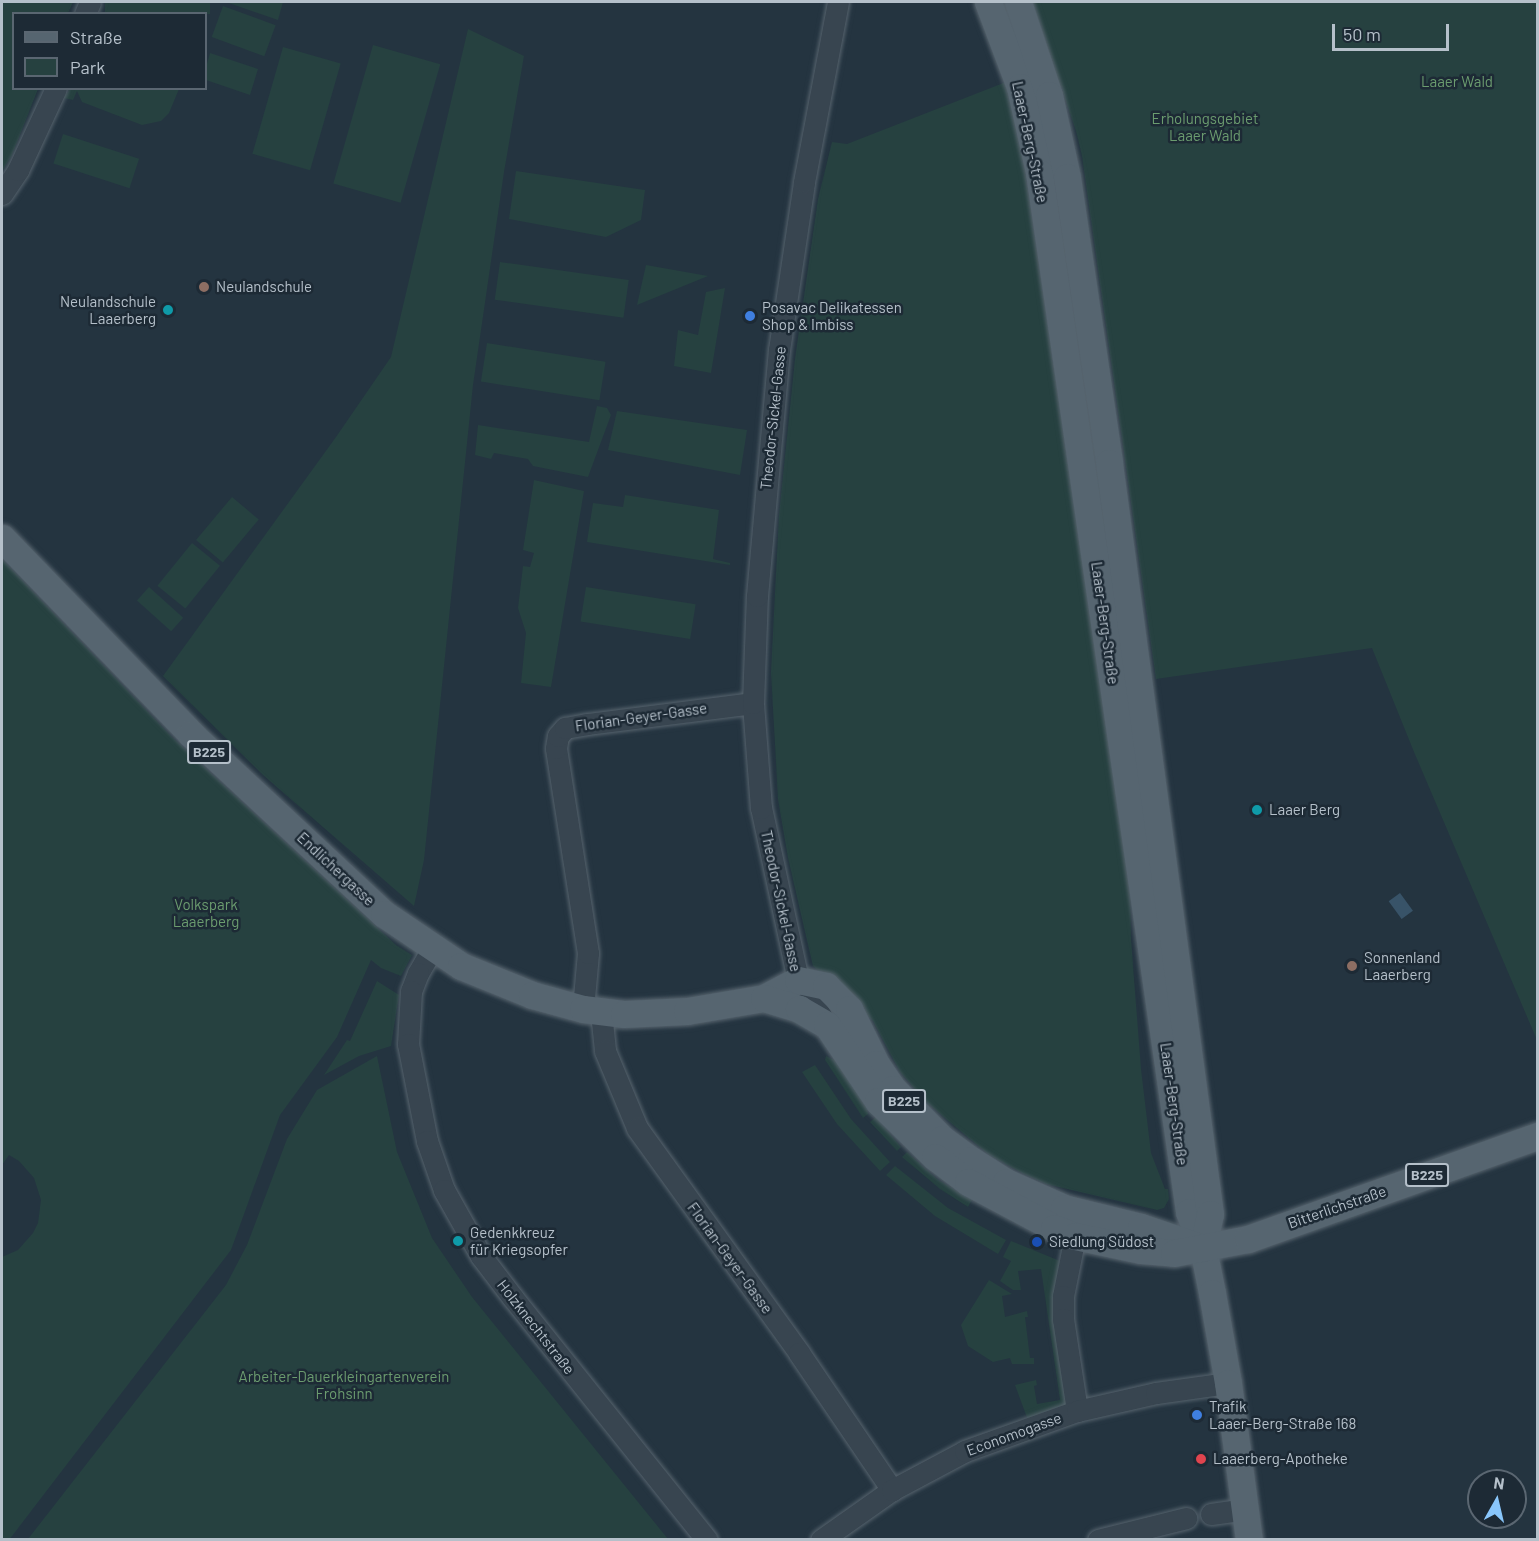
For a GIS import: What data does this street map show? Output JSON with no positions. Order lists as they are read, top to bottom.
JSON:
{
  "streets": {
    "main road": [
      "Laaer-Berg-Straße",
      "Theodor-Sickel-Gasse",
      "B225",
      "Endlichergasse",
      "Bitterlichstraße"
    ],
    "street": ["Florian-Geyer-Gasse", "Holzknechtstraße", "Economogasse"]
  },
  "crossings": [
    ["Laaer-Berg-Straße", "Theodor-Sickel-Gasse"],
    ["Laaer-Berg-Straße", "B225"],
    ["Laaer-Berg-Straße", "Bitterlichstraße"],
    ["Laaer-Berg-Straße", "Economogasse"],
    ["Theodor-Sickel-Gasse", "Florian-Geyer-Gasse"],
    ["Theodor-Sickel-Gasse", "B225"],
    ["Theodor-Sickel-Gasse", "Endlichergasse"],
    ["Theodor-Sickel-Gasse", "Bitterlichstraße"],
    ["Florian-Geyer-Gasse", "Endlichergasse"],
    ["Florian-Geyer-Gasse", "Economogasse"],
    ["B225", "Endlichergasse"],
    ["B225", "Bitterlichstraße"],
    ["Endlichergasse", "Holzknechtstraße"]
  ],
  "parks": [
    "Laaer Wald",
    "Erholungsgebiet Laaer Wald",
    "Volkspark Laaerberg",
    "Arbeiter-Dauerkleingartenverein Frohsinn"
  ],
  "places": [
    "Neulandschule",
    "Neulandschule Laaerberg",
    "Posavac Delikatessen Shop & Imbiss",
    "Laaer Berg",
    "Sonnenland Laaerberg",
    "Gedenkkreuz für Kriegsopfer",
    "Siedlung Südost",
    "Trafik Laaer-Berg-Straße 168",
    "Laaerberg-Apotheke"
  ],
  "legend": ["Straße", "Park"],
  "scale_bar": "50 m",
  "north": "top"
}
